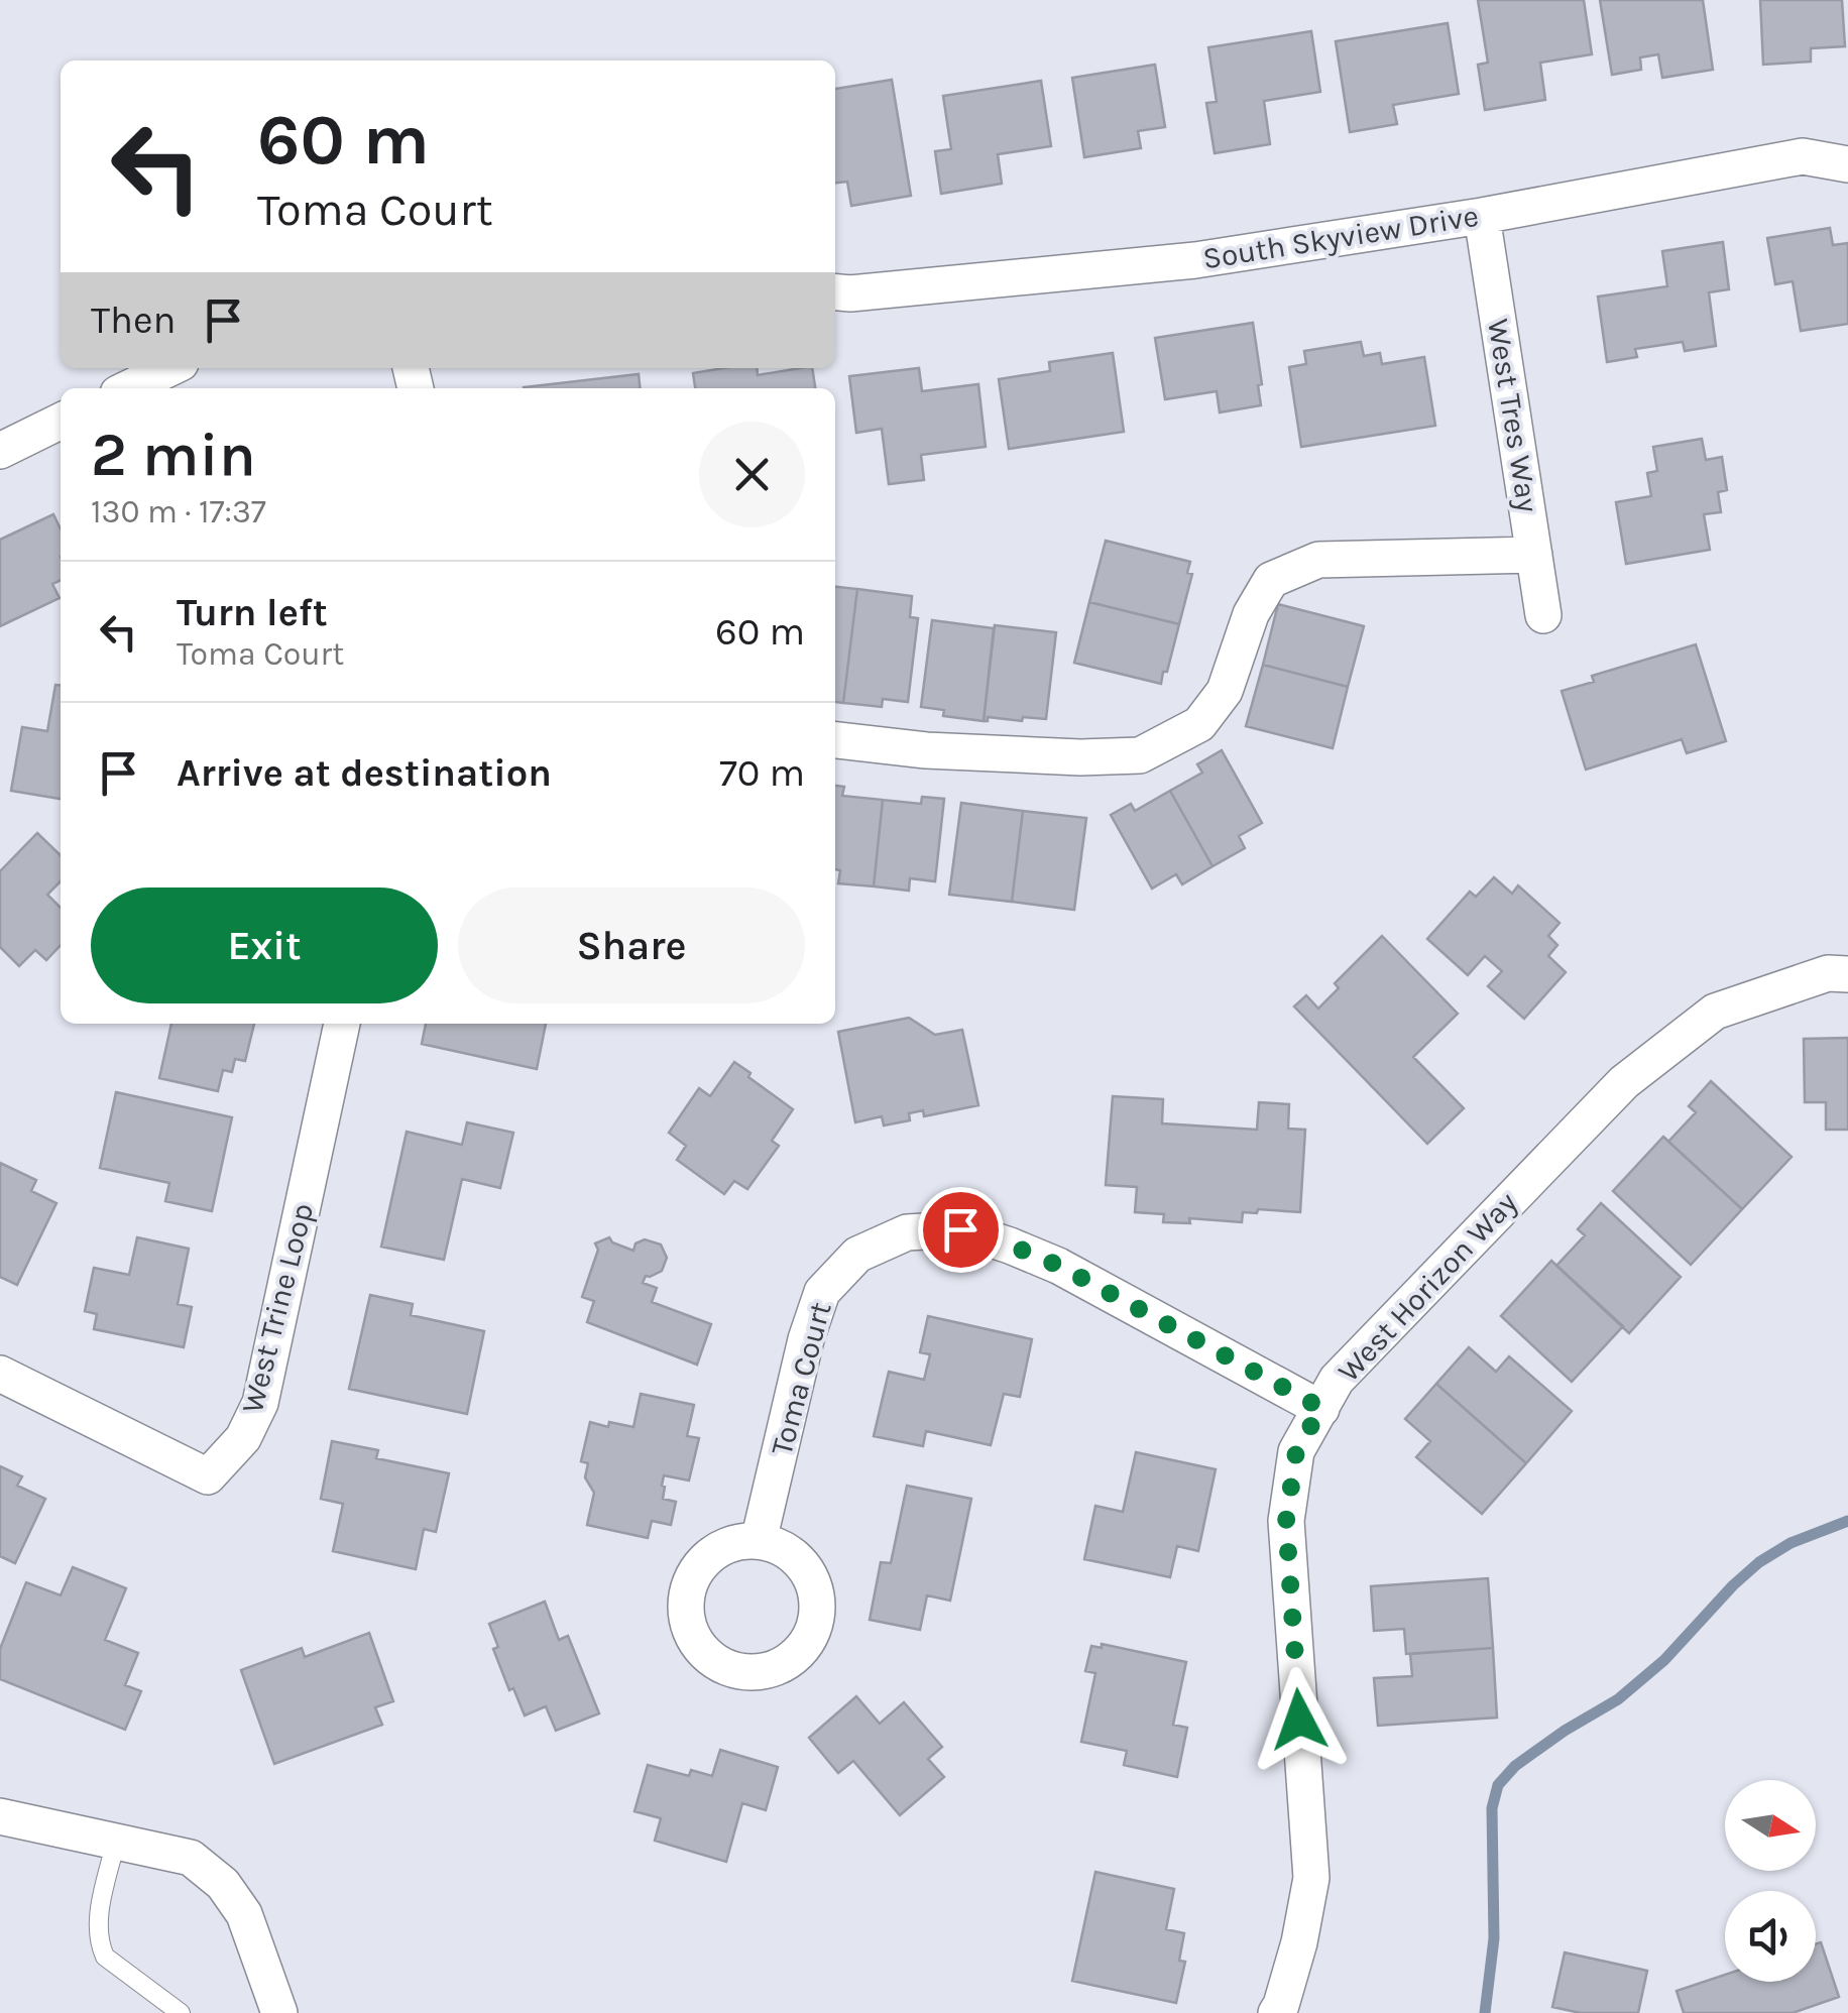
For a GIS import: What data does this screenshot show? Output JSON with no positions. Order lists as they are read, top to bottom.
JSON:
{
  "streets": {
    "street": [
      "South Skyview Drive",
      "West Tres Way",
      "West Horizon Way",
      "West Trine Loop",
      "Toma Court"
    ]
  },
  "crossings": [
    ["South Skyview Drive", "West Tres Way"],
    ["West Horizon Way", "Toma Court"]
  ],
  "north": "right",
  "page": {
    "turn": ["60 m", "Toma Court"],
    "then": "Then",
    "heading": ["2 min", "130 m · 17:37"],
    "list": [
      {
        "name": "Turn left",
        "note": "Toma Court",
        "value": "60 m"
      },
      {
        "name": "Arrive at destination",
        "value": "70 m"
      }
    ],
    "buttons": ["Exit", "Share"]
  }
}
